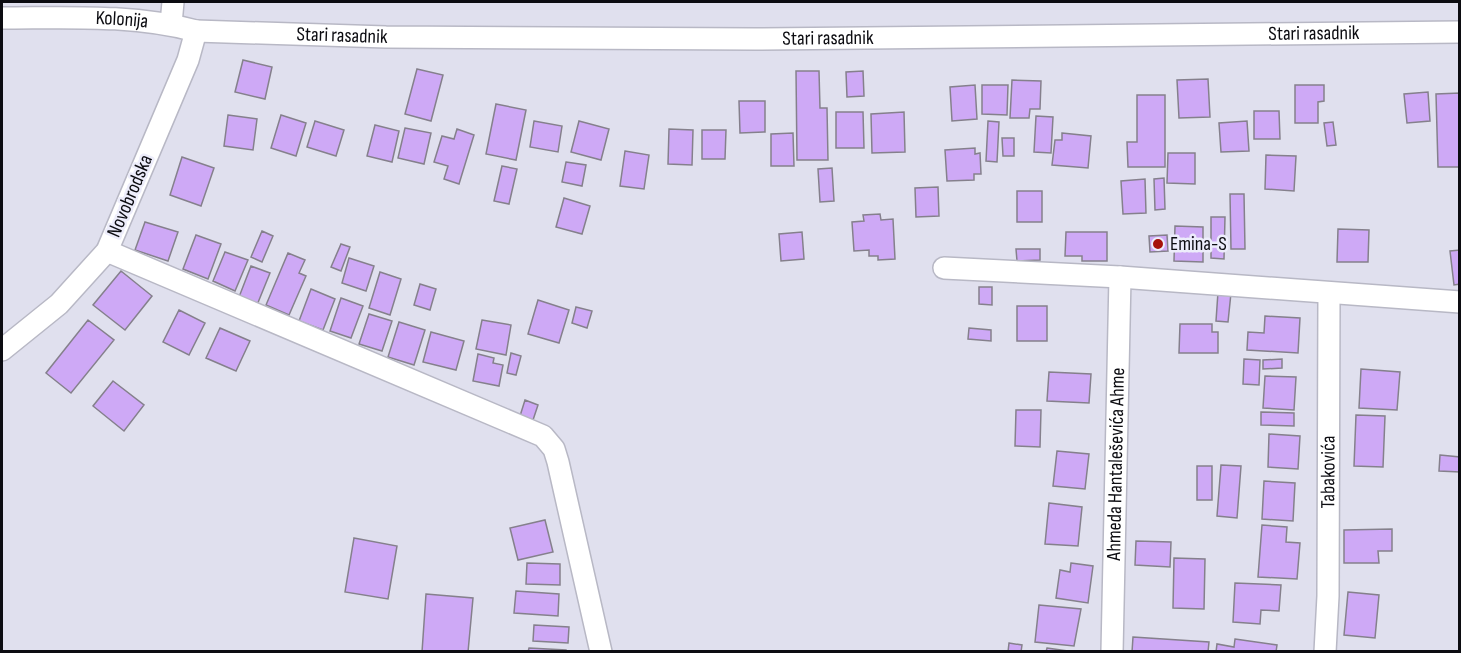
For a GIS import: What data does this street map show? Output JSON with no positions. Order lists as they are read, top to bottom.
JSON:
{
  "streets": {
    "street": [
      "Kolonija",
      "Stari rasadnik",
      "Novobrodska",
      "Ahmeda Hantaleševića Ahme",
      "Tabakovića"
    ]
  },
  "crossings": [
    ["Stari rasadnik", "Novobrodska"]
  ],
  "places": ["Emina-S"]
}
